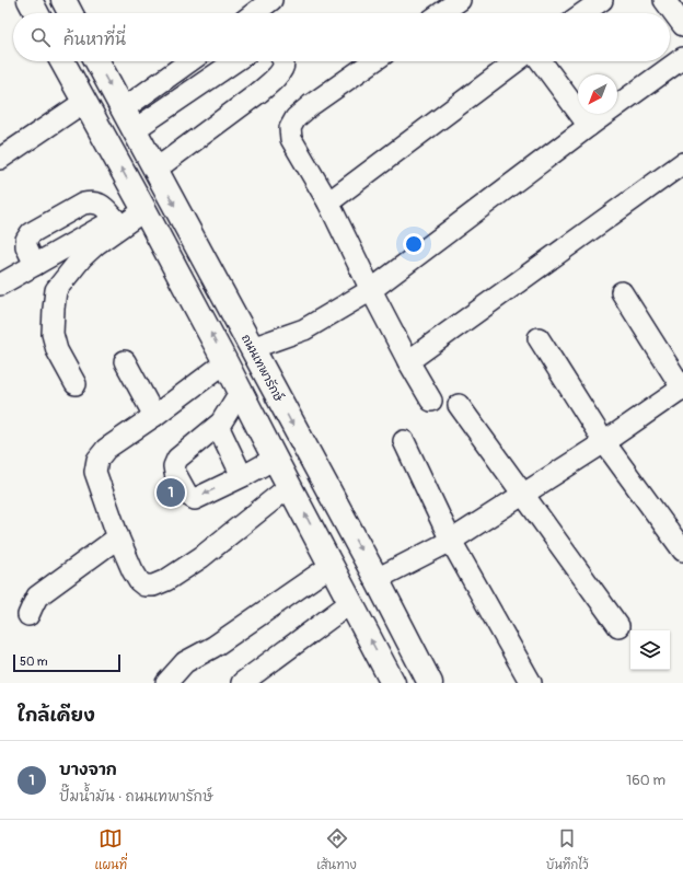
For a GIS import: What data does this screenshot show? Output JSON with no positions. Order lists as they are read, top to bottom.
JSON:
{
  "streets": {
    "main road": ["ถนนเทพารักษ์"]
  },
  "scale_bar": "50 m",
  "north": "bottom left",
  "page": {
    "search": "ค้นหาที่นี่",
    "pins": "1",
    "scale": "50 m",
    "heading": "ใกล้เคียง",
    "list": [
      {
        "mark": "1",
        "name": "บางจาก",
        "note": "ปั๊มน้ำมัน · ถนนเทพารักษ์",
        "value": "160 m"
      }
    ],
    "nav": ["แผนที่", "เส้นทาง", "บันทึกไว้"]
  }
}
